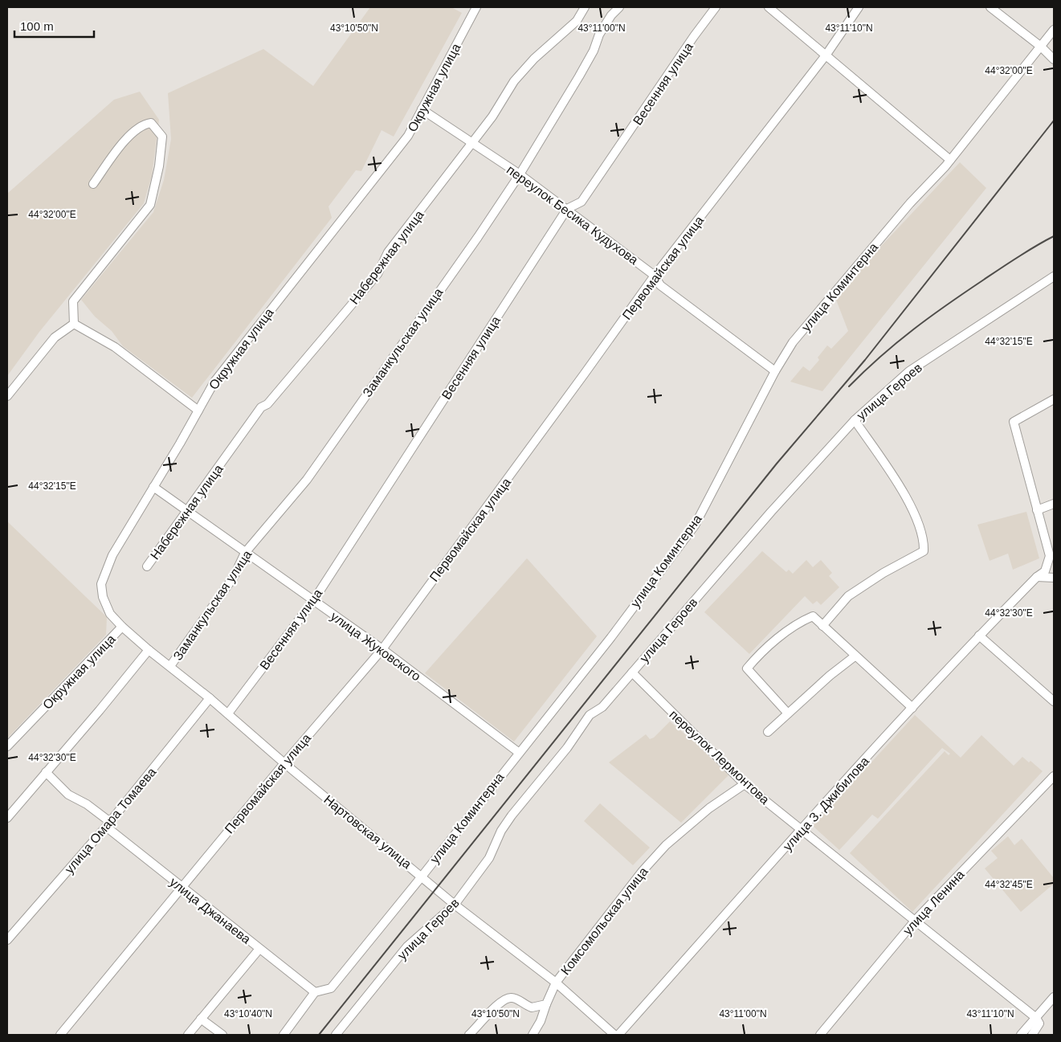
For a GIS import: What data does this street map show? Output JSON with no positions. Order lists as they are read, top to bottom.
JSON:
{
  "streets": {
    "street": [
      "Весенняя улица",
      "Окружная улица",
      "переулок Бесика Кудухова",
      "Набережная улица",
      "Первомайская улица",
      "улица Коминтерна",
      "Заманкульская улица",
      "улица Героев",
      "улица Жуковского",
      "переулок Лермонтова",
      "улица З. Джибилова",
      "улица Омара Томаева",
      "Нартовская улица",
      "улица Ленина",
      "улица Джанаева",
      "Комсомольская улица"
    ]
  },
  "crossings": [
    ["Весенняя улица", "переулок Бесика Кудухова"],
    ["Весенняя улица", "улица Жуковского"],
    ["Весенняя улица", "Нартовская улица"],
    ["Окружная улица", "переулок Бесика Кудухова"],
    ["Окружная улица", "улица Жуковского"],
    ["Окружная улица", "Нартовская улица"],
    ["переулок Бесика Кудухова", "Набережная улица"],
    ["переулок Бесика Кудухова", "Первомайская улица"],
    ["переулок Бесика Кудухова", "улица Коминтерна"],
    ["переулок Бесика Кудухова", "Заманкульская улица"],
    ["Набережная улица", "улица Жуковского"],
    ["Первомайская улица", "улица Жуковского"],
    ["Первомайская улица", "Нартовская улица"],
    ["Первомайская улица", "улица Джанаева"],
    ["улица Коминтерна", "улица Жуковского"],
    ["улица Коминтерна", "Нартовская улица"],
    ["улица Коминтерна", "улица Джанаева"],
    ["Заманкульская улица", "улица Жуковского"],
    ["Заманкульская улица", "Нартовская улица"],
    ["улица Героев", "переулок Лермонтова"],
    ["улица Героев", "Нартовская улица"],
    ["переулок Лермонтова", "улица З. Джибилова"],
    ["переулок Лермонтова", "улица Ленина"],
    ["переулок Лермонтова", "Комсомольская улица"],
    ["улица Омара Томаева", "Нартовская улица"],
    ["улица Омара Томаева", "улица Джанаева"],
    ["Нартовская улица", "Комсомольская улица"]
  ],
  "scale_bar": "100 m",
  "coordinates": [
    "43°10'50\"N",
    "43°11'00\"N",
    "43°11'10\"N",
    "44°32'00\"E",
    "44°32'15\"E",
    "44°32'30\"E",
    "44°32'45\"E",
    "43°10'40\"N"
  ]
}
